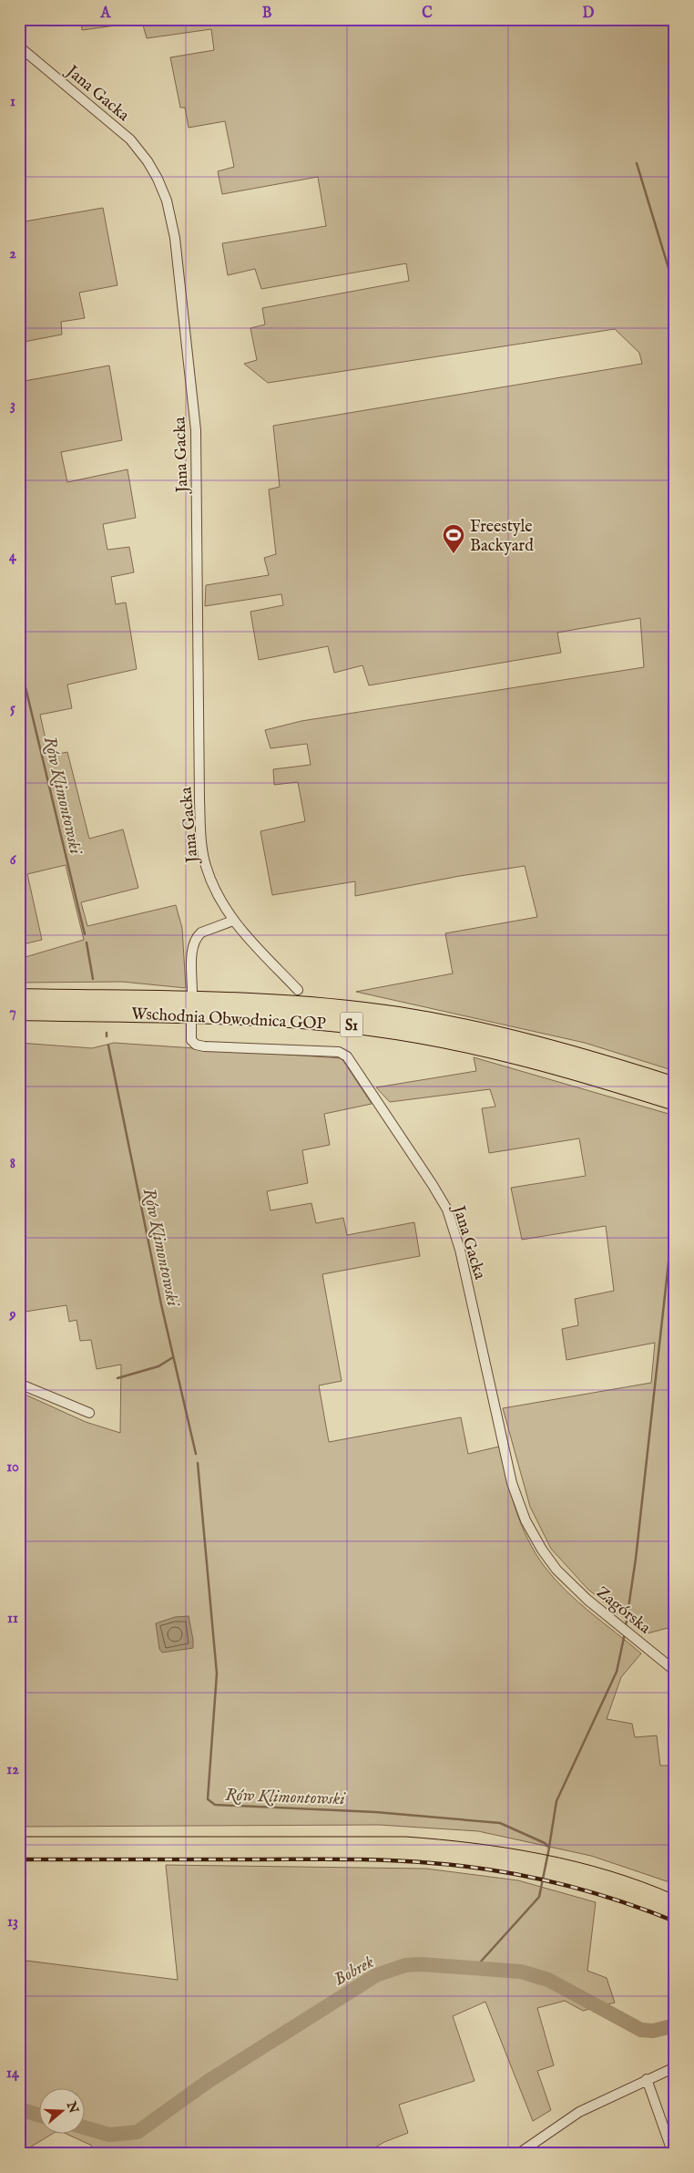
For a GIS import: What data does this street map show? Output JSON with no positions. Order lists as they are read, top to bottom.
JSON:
{
  "streets": {
    "highway": ["Wschodnia Obwodnica GOP", "S1"],
    "street": ["Jana Gacka", "Zagórska"]
  },
  "crossings": [
    ["Jana Gacka", "Zagórska"]
  ],
  "water": ["Rów Klimontowski", "Bobrek"],
  "places": {
    "sports": ["Freestyle Backyard"]
  },
  "north": "right",
  "grid": {
    "columns": [
      "A",
      "B",
      "C",
      "D"
    ],
    "rows": [
      "1",
      "2",
      "3",
      "4",
      "5",
      "6",
      "7",
      "8",
      "9",
      "10",
      "11",
      "12",
      "13",
      "14"
    ]
  }
}
